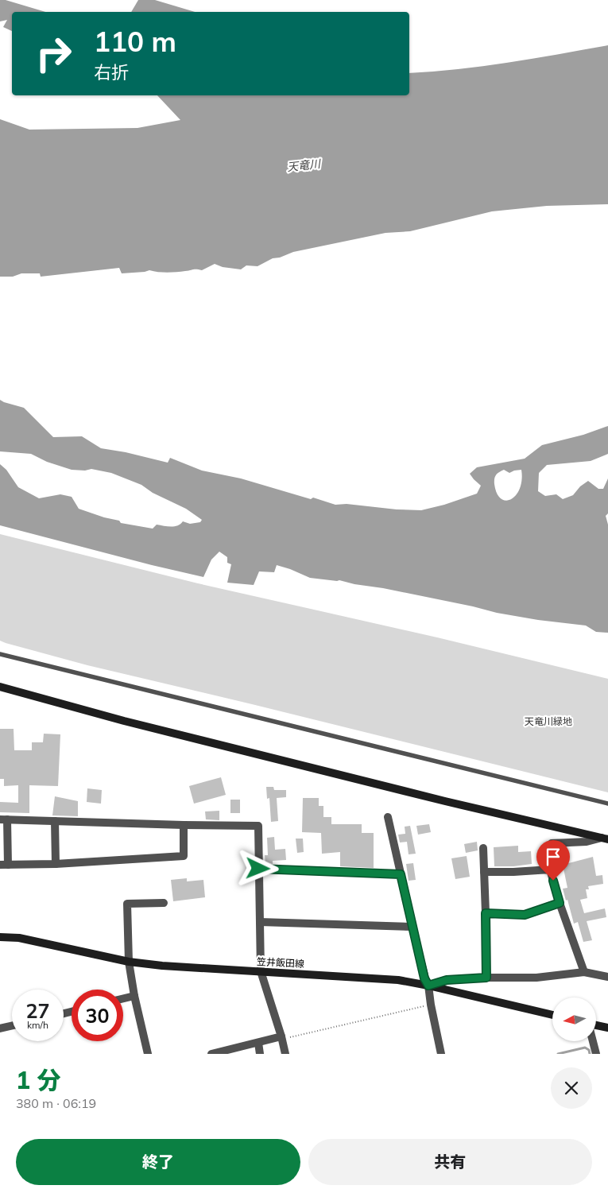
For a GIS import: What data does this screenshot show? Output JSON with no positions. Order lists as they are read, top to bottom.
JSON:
{
  "streets": {
    "street": ["笠井飯田線"]
  },
  "water": ["天竜川"],
  "parks": ["天竜川緑地"],
  "north": "left",
  "page": {
    "turn": ["110 m", "右折"],
    "speed": "27 km/h",
    "limit": "30",
    "heading": ["1 分", "380 m · 06:19"],
    "buttons": ["終了", "共有"]
  }
}
